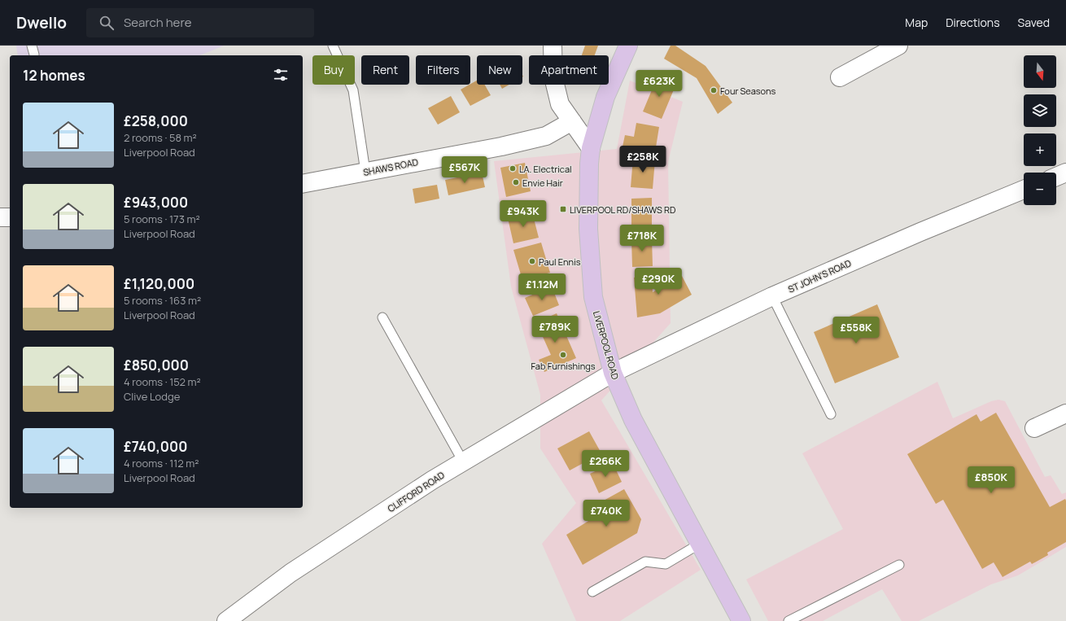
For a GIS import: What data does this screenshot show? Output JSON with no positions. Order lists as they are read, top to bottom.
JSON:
{
  "streets": {
    "main road": ["LIVERPOOL ROAD"],
    "street": ["SHAWS ROAD", "ST JOHN'S ROAD", "CLIFFORD ROAD"]
  },
  "crossings": [
    ["ST JOHN'S ROAD", "LIVERPOOL ROAD"],
    ["ST JOHN'S ROAD", "CLIFFORD ROAD"],
    ["LIVERPOOL ROAD", "CLIFFORD ROAD"]
  ],
  "places": {
    "other": [
      "Four Seasons",
      "LA. Electrical",
      "Envie Hair",
      "Paul Ennis",
      "Fab Furnishings"
    ],
    "transit": ["LIVERPOOL RD/SHAWS RD"]
  },
  "north": "bottom",
  "page": {
    "header": "Dwello",
    "search": "Search here",
    "nav": ["Map", "Directions", "Saved"],
    "map_buttons": ["+", "−"],
    "chip": [
      "Buy",
      "Rent",
      "Filters",
      "New",
      "Apartment"
    ],
    "heading": "12 homes",
    "price": [
      "£623K",
      "£258K",
      "£567K",
      "£943K",
      "£718K",
      "£290K",
      "£1.12M",
      "£789K",
      "£558K",
      "£266K",
      "£850K",
      "£740K"
    ],
    "list": [
      {
        "name": "£258,000",
        "note": "2 rooms · 58 m² · Liverpool Road"
      },
      {
        "name": "£943,000",
        "note": "5 rooms · 173 m² · Liverpool Road"
      },
      {
        "name": "£1,120,000",
        "note": "5 rooms · 163 m² · Liverpool Road"
      },
      {
        "name": "£850,000",
        "note": "4 rooms · 152 m² · Clive Lodge"
      },
      {
        "name": "£740,000",
        "note": "4 rooms · 112 m² · Liverpool Road"
      }
    ]
  }
}
